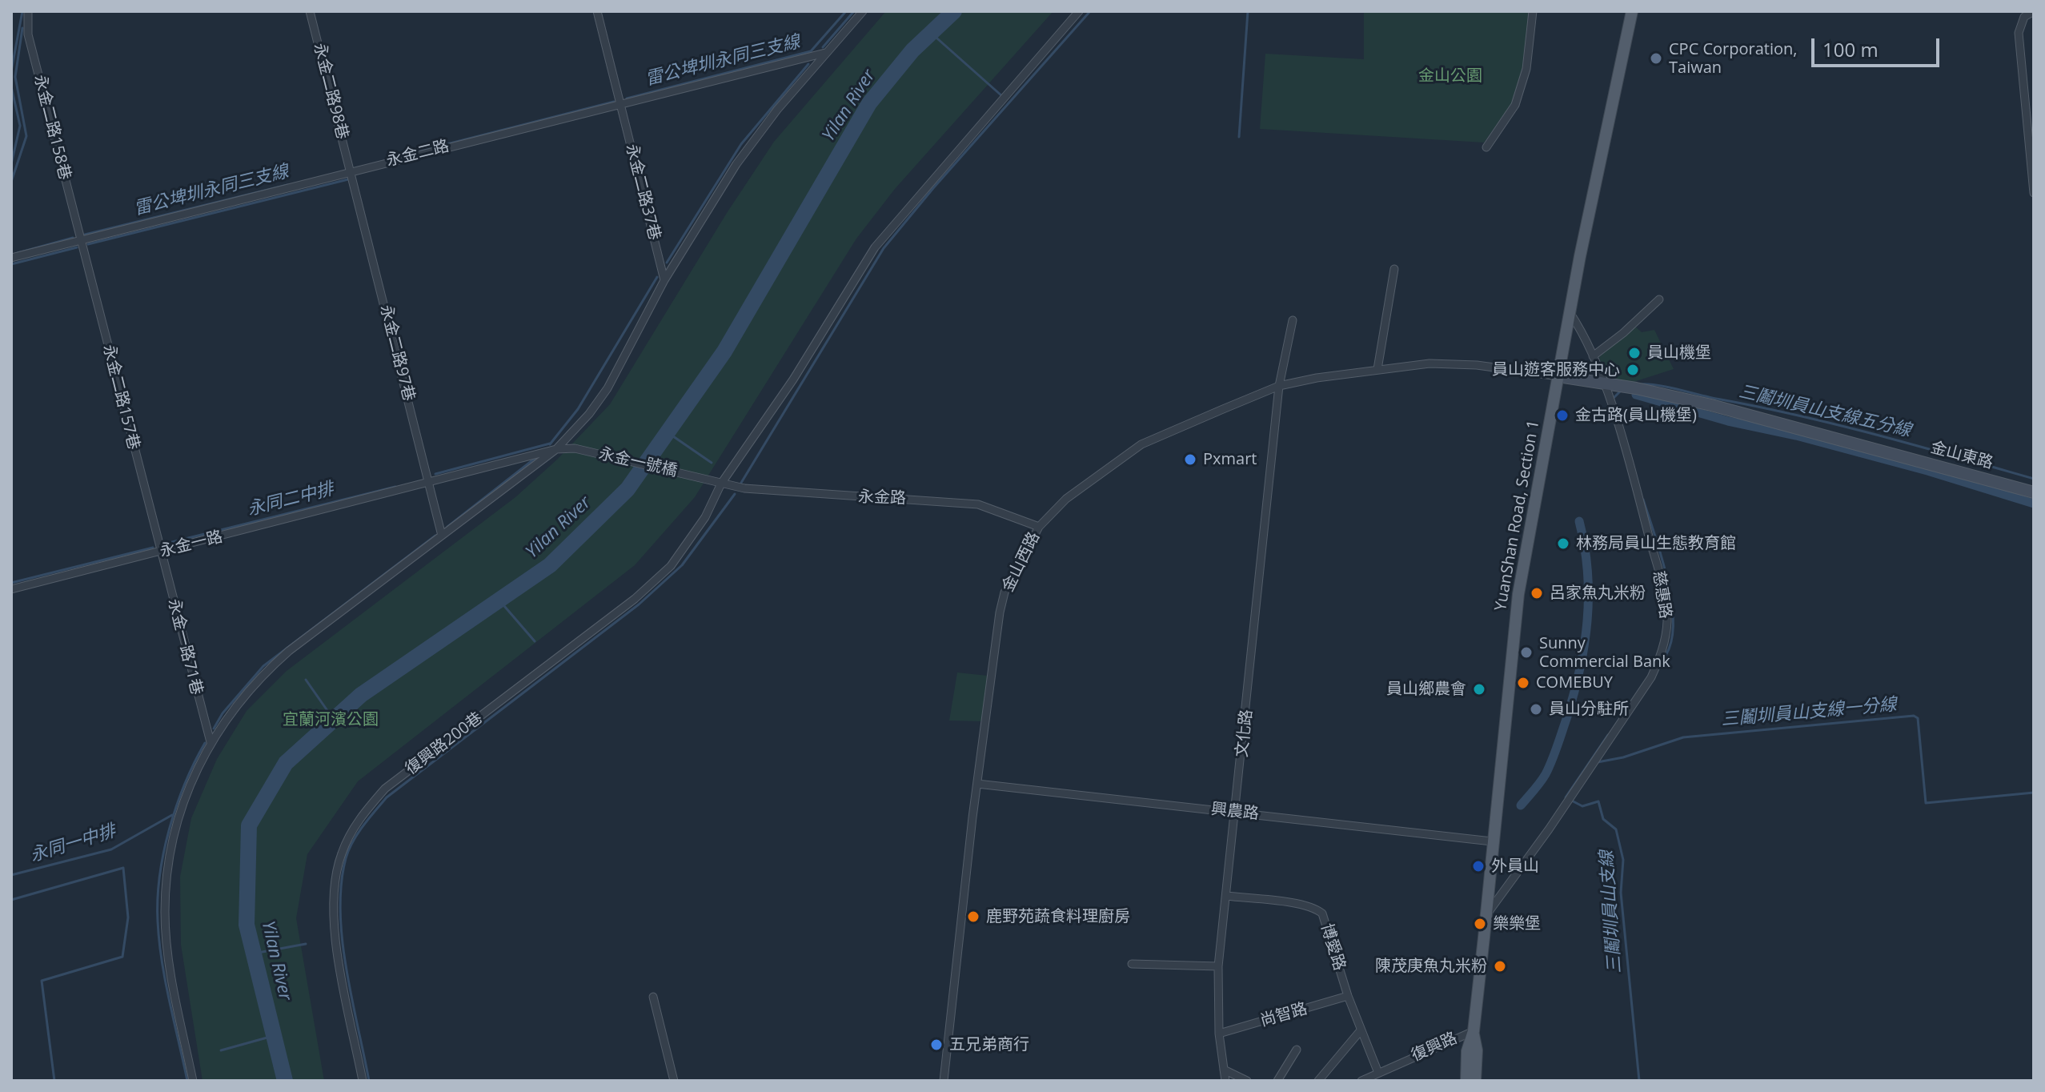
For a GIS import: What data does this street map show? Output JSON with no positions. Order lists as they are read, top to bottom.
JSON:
{
  "streets": {
    "main road": ["YuanShan Road, Section 1"],
    "street": [
      "永金二路98巷",
      "永金二路158巷",
      "永金二路",
      "永金二路37巷",
      "永金二路97巷",
      "永金二路157巷",
      "金山東路",
      "永金一號橋",
      "永金路",
      "永金一路",
      "金山西路",
      "慈惠路",
      "永金一路71巷",
      "文化路",
      "復興路200巷",
      "興農路",
      "博愛路",
      "尚智路",
      "復興路"
    ]
  },
  "crossings": [
    ["永金二路98巷", "永金二路"],
    ["永金二路98巷", "永金二路97巷"],
    ["永金二路158巷", "永金二路"],
    ["永金二路158巷", "永金二路157巷"],
    ["永金二路", "永金二路37巷"],
    ["永金二路", "永金二路97巷"],
    ["永金二路", "永金二路157巷"],
    ["永金二路97巷", "永金一路"],
    ["永金二路157巷", "永金一路"],
    ["永金二路157巷", "永金一路71巷"],
    ["金山東路", "YuanShan Road, Section 1"],
    ["金山東路", "金山西路"],
    ["金山東路", "慈惠路"],
    ["永金一號橋", "永金路"],
    ["永金一號橋", "永金一路"],
    ["永金一號橋", "復興路200巷"],
    ["永金路", "金山西路"],
    ["永金路", "復興路200巷"],
    ["YuanShan Road, Section 1", "金山西路"],
    ["YuanShan Road, Section 1", "慈惠路"],
    ["YuanShan Road, Section 1", "興農路"],
    ["YuanShan Road, Section 1", "復興路"],
    ["永金一路", "永金一路71巷"],
    ["金山西路", "文化路"],
    ["金山西路", "興農路"],
    ["文化路", "興農路"],
    ["文化路", "博愛路"],
    ["文化路", "尚智路"],
    ["博愛路", "尚智路"],
    ["博愛路", "復興路"]
  ],
  "water": [
    "雷公埤圳永同三支線",
    "Yilan River",
    "三鬮圳員山支線五分線",
    "永同二中排",
    "三鬮圳員山支線一分線",
    "永同一中排",
    "三鬮圳員山支線"
  ],
  "parks": ["金山公園", "宜蘭河濱公園"],
  "places": [
    "CPC Corporation, Taiwan",
    "員山機堡",
    "員山遊客服務中心",
    "金古路(員山機堡)",
    "Pxmart",
    "林務局員山生態教育館",
    "呂家魚丸米粉",
    "Sunny Commercial Bank",
    "COMEBUY",
    "員山鄉農會",
    "員山分駐所",
    "外員山",
    "鹿野苑蔬食料理廚房",
    "樂樂堡",
    "陳茂庚魚丸米粉",
    "五兄弟商行"
  ],
  "scale_bar": "100 m"
}
